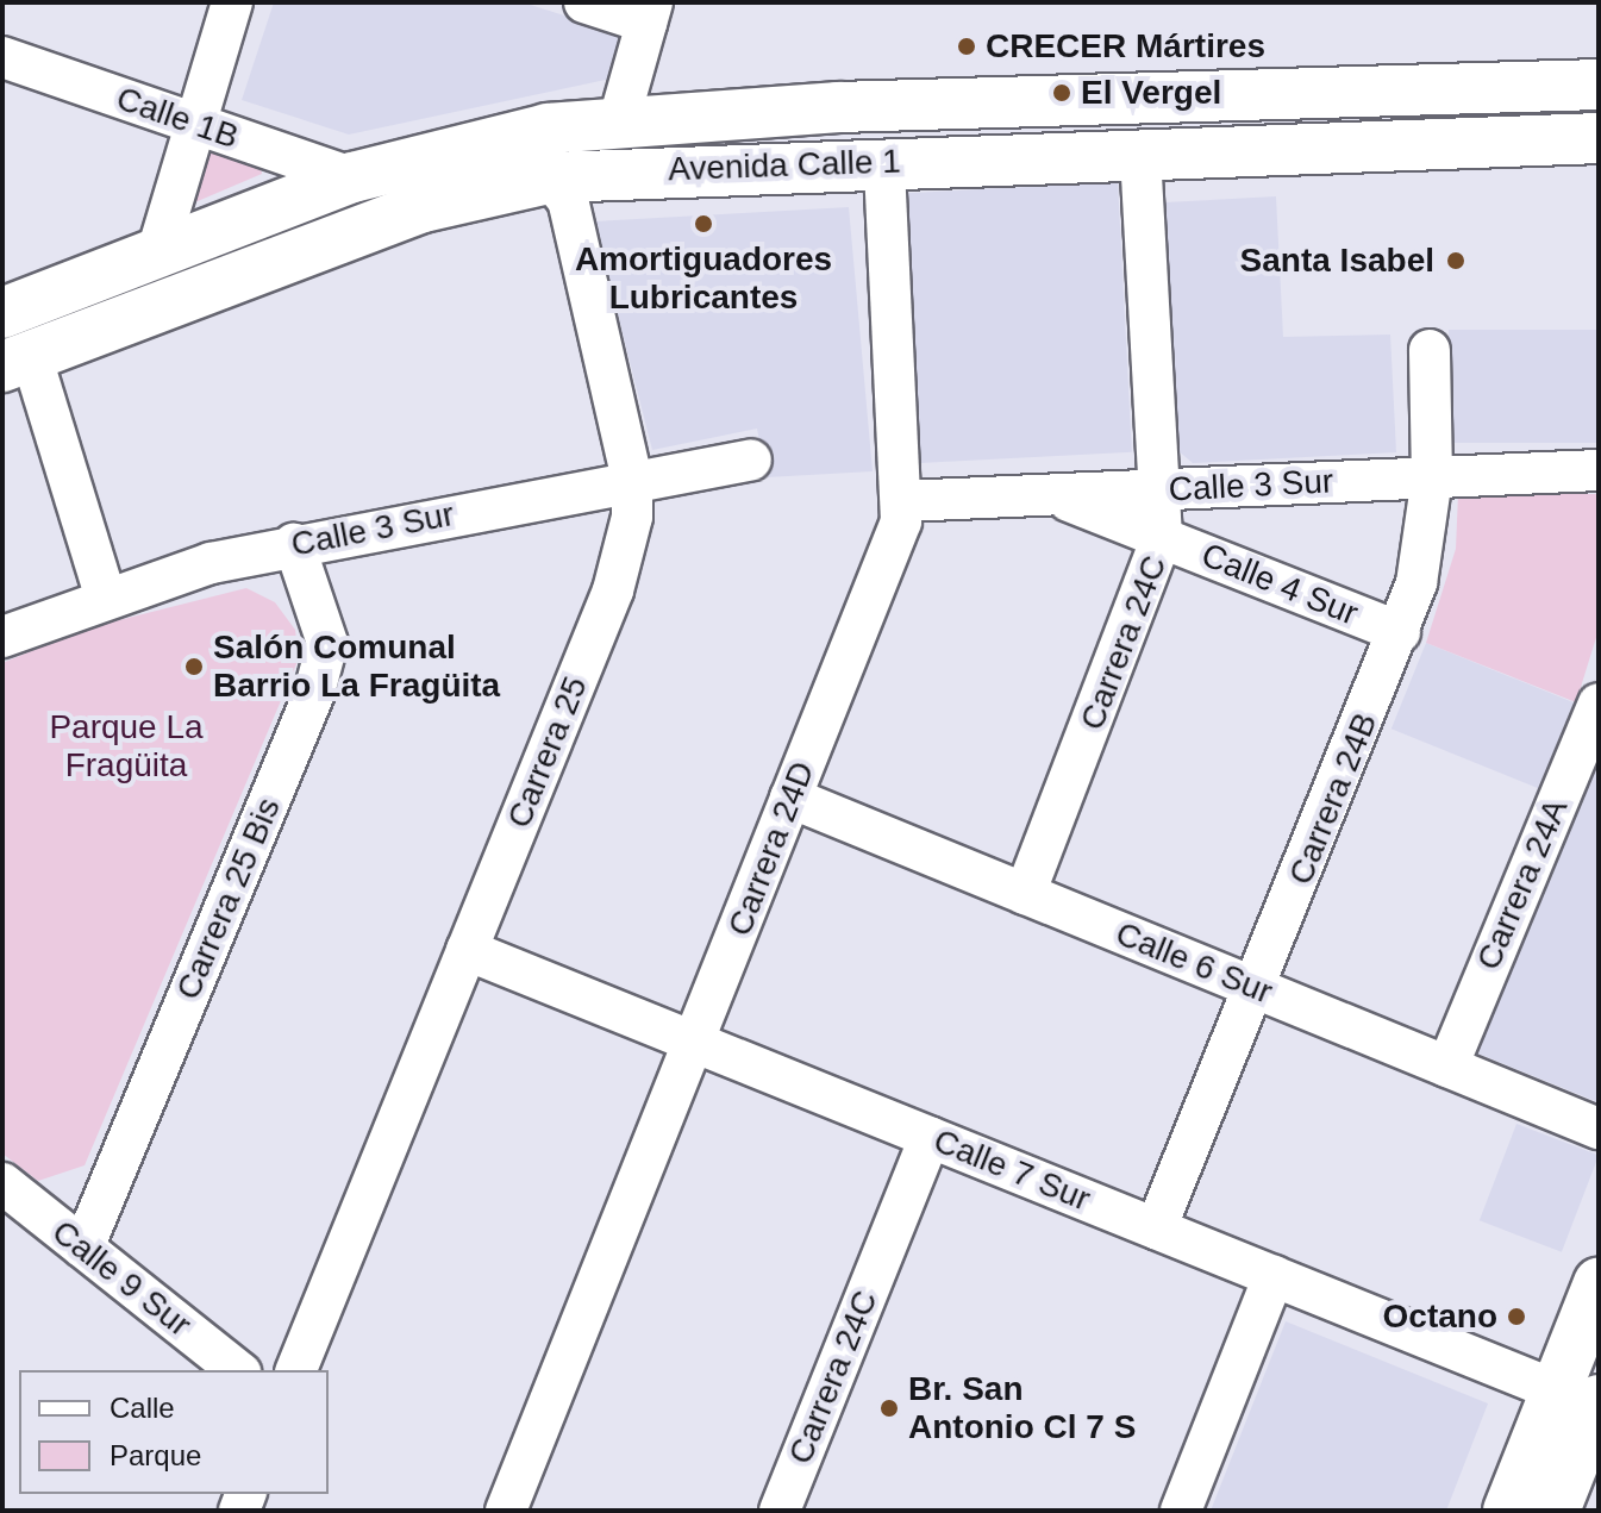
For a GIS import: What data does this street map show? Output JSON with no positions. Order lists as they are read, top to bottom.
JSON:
{
  "streets": {
    "main road": ["Avenida Calle 1"],
    "street": [
      "Calle 1B",
      "Calle 3 Sur",
      "Calle 4 Sur",
      "Carrera 24C",
      "Carrera 25",
      "Carrera 24B",
      "Carrera 24D",
      "Carrera 24A",
      "Carrera 25 Bis",
      "Calle 6 Sur",
      "Calle 7 Sur",
      "Calle 9 Sur"
    ]
  },
  "crossings": [
    ["Calle 1B", "Avenida Calle 1"],
    ["Avenida Calle 1", "Carrera 24C"],
    ["Avenida Calle 1", "Carrera 25"],
    ["Avenida Calle 1", "Carrera 24D"],
    ["Calle 3 Sur", "Calle 4 Sur"],
    ["Calle 3 Sur", "Carrera 24C"],
    ["Calle 3 Sur", "Carrera 25"],
    ["Calle 3 Sur", "Carrera 24B"],
    ["Calle 3 Sur", "Carrera 24D"],
    ["Calle 3 Sur", "Carrera 25 Bis"],
    ["Calle 4 Sur", "Carrera 24C"],
    ["Calle 4 Sur", "Carrera 24B"],
    ["Carrera 24C", "Calle 6 Sur"],
    ["Carrera 24C", "Calle 7 Sur"],
    ["Carrera 25", "Calle 7 Sur"],
    ["Carrera 24B", "Calle 6 Sur"],
    ["Carrera 24B", "Calle 7 Sur"],
    ["Carrera 24D", "Calle 6 Sur"],
    ["Carrera 24D", "Calle 7 Sur"],
    ["Carrera 24A", "Calle 6 Sur"],
    ["Carrera 25 Bis", "Calle 9 Sur"]
  ],
  "parks": ["Parque La Fragüita"],
  "places": [
    "CRECER Mártires",
    "El Vergel",
    "Amortiguadores Lubricantes",
    "Santa Isabel",
    "Salón Comunal Barrio La Fragüita",
    "Octano",
    "Br. San Antonio Cl 7 S"
  ],
  "legend": ["Calle", "Parque"]
}
